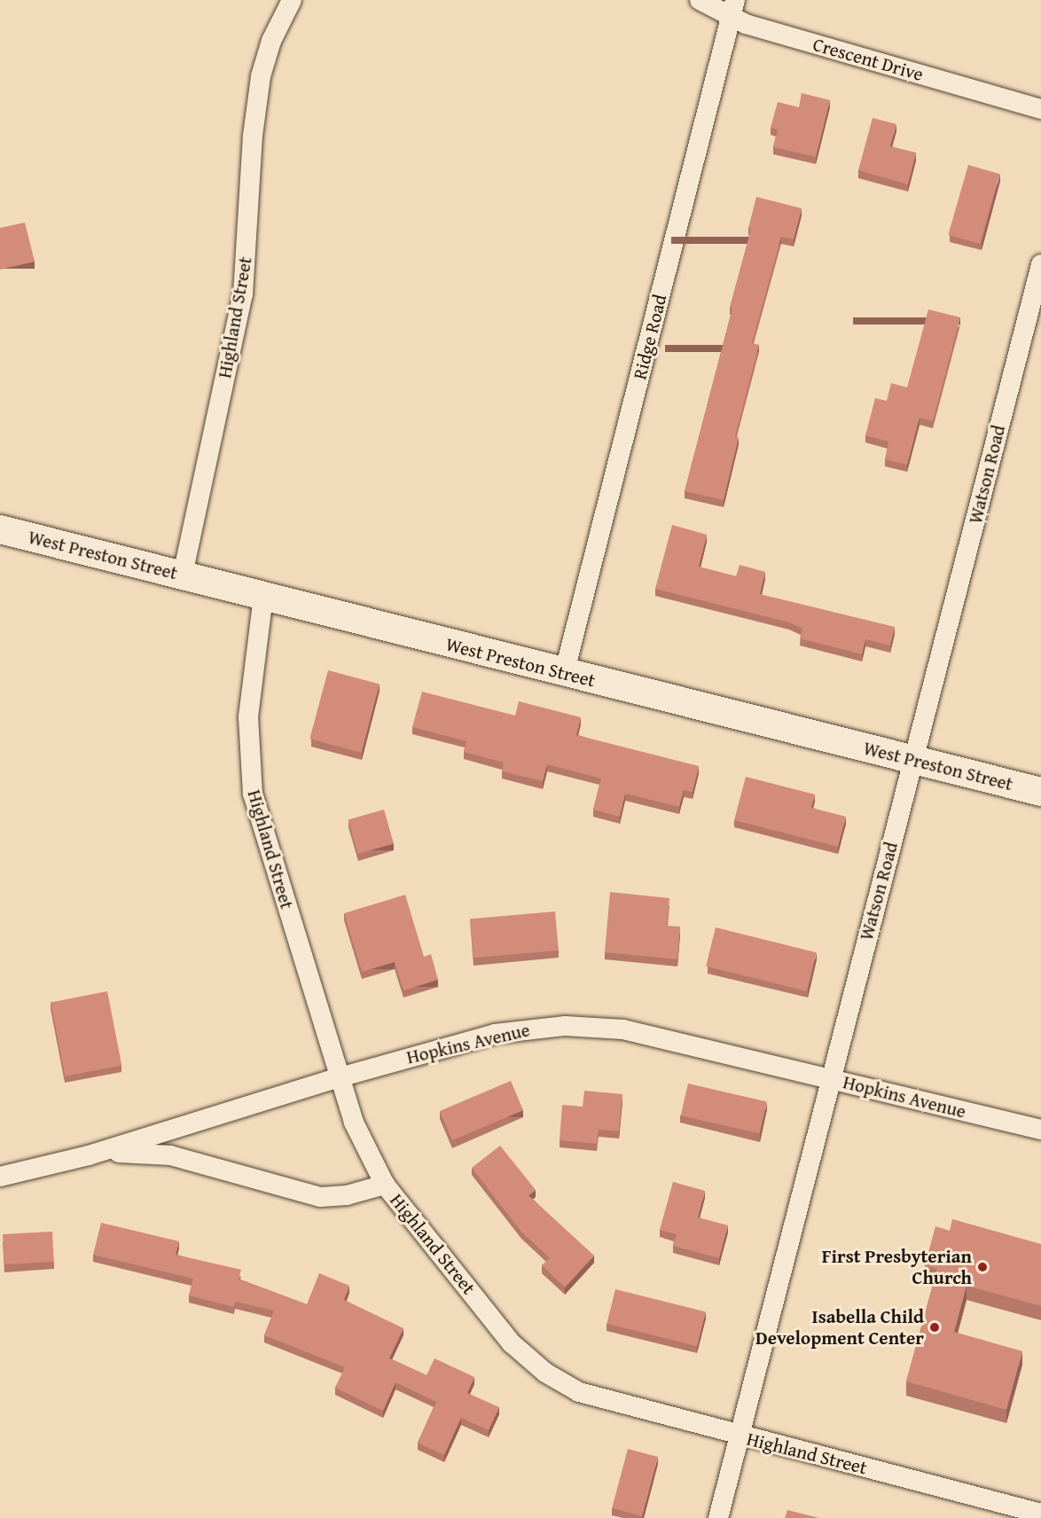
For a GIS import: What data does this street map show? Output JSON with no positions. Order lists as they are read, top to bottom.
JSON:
{
  "streets": {
    "street": [
      "Crescent Drive",
      "Highland Street",
      "Ridge Road",
      "Watson Road",
      "West Preston Street",
      "Hopkins Avenue"
    ]
  },
  "crossings": [
    ["Crescent Drive", "Ridge Road"],
    ["Highland Street", "Watson Road"],
    ["Highland Street", "West Preston Street"],
    ["Highland Street", "Hopkins Avenue"],
    ["Ridge Road", "West Preston Street"],
    ["Watson Road", "West Preston Street"],
    ["Watson Road", "Hopkins Avenue"]
  ],
  "places": ["First Presbyterian Church", "Isabella Child Development Center"]
}
